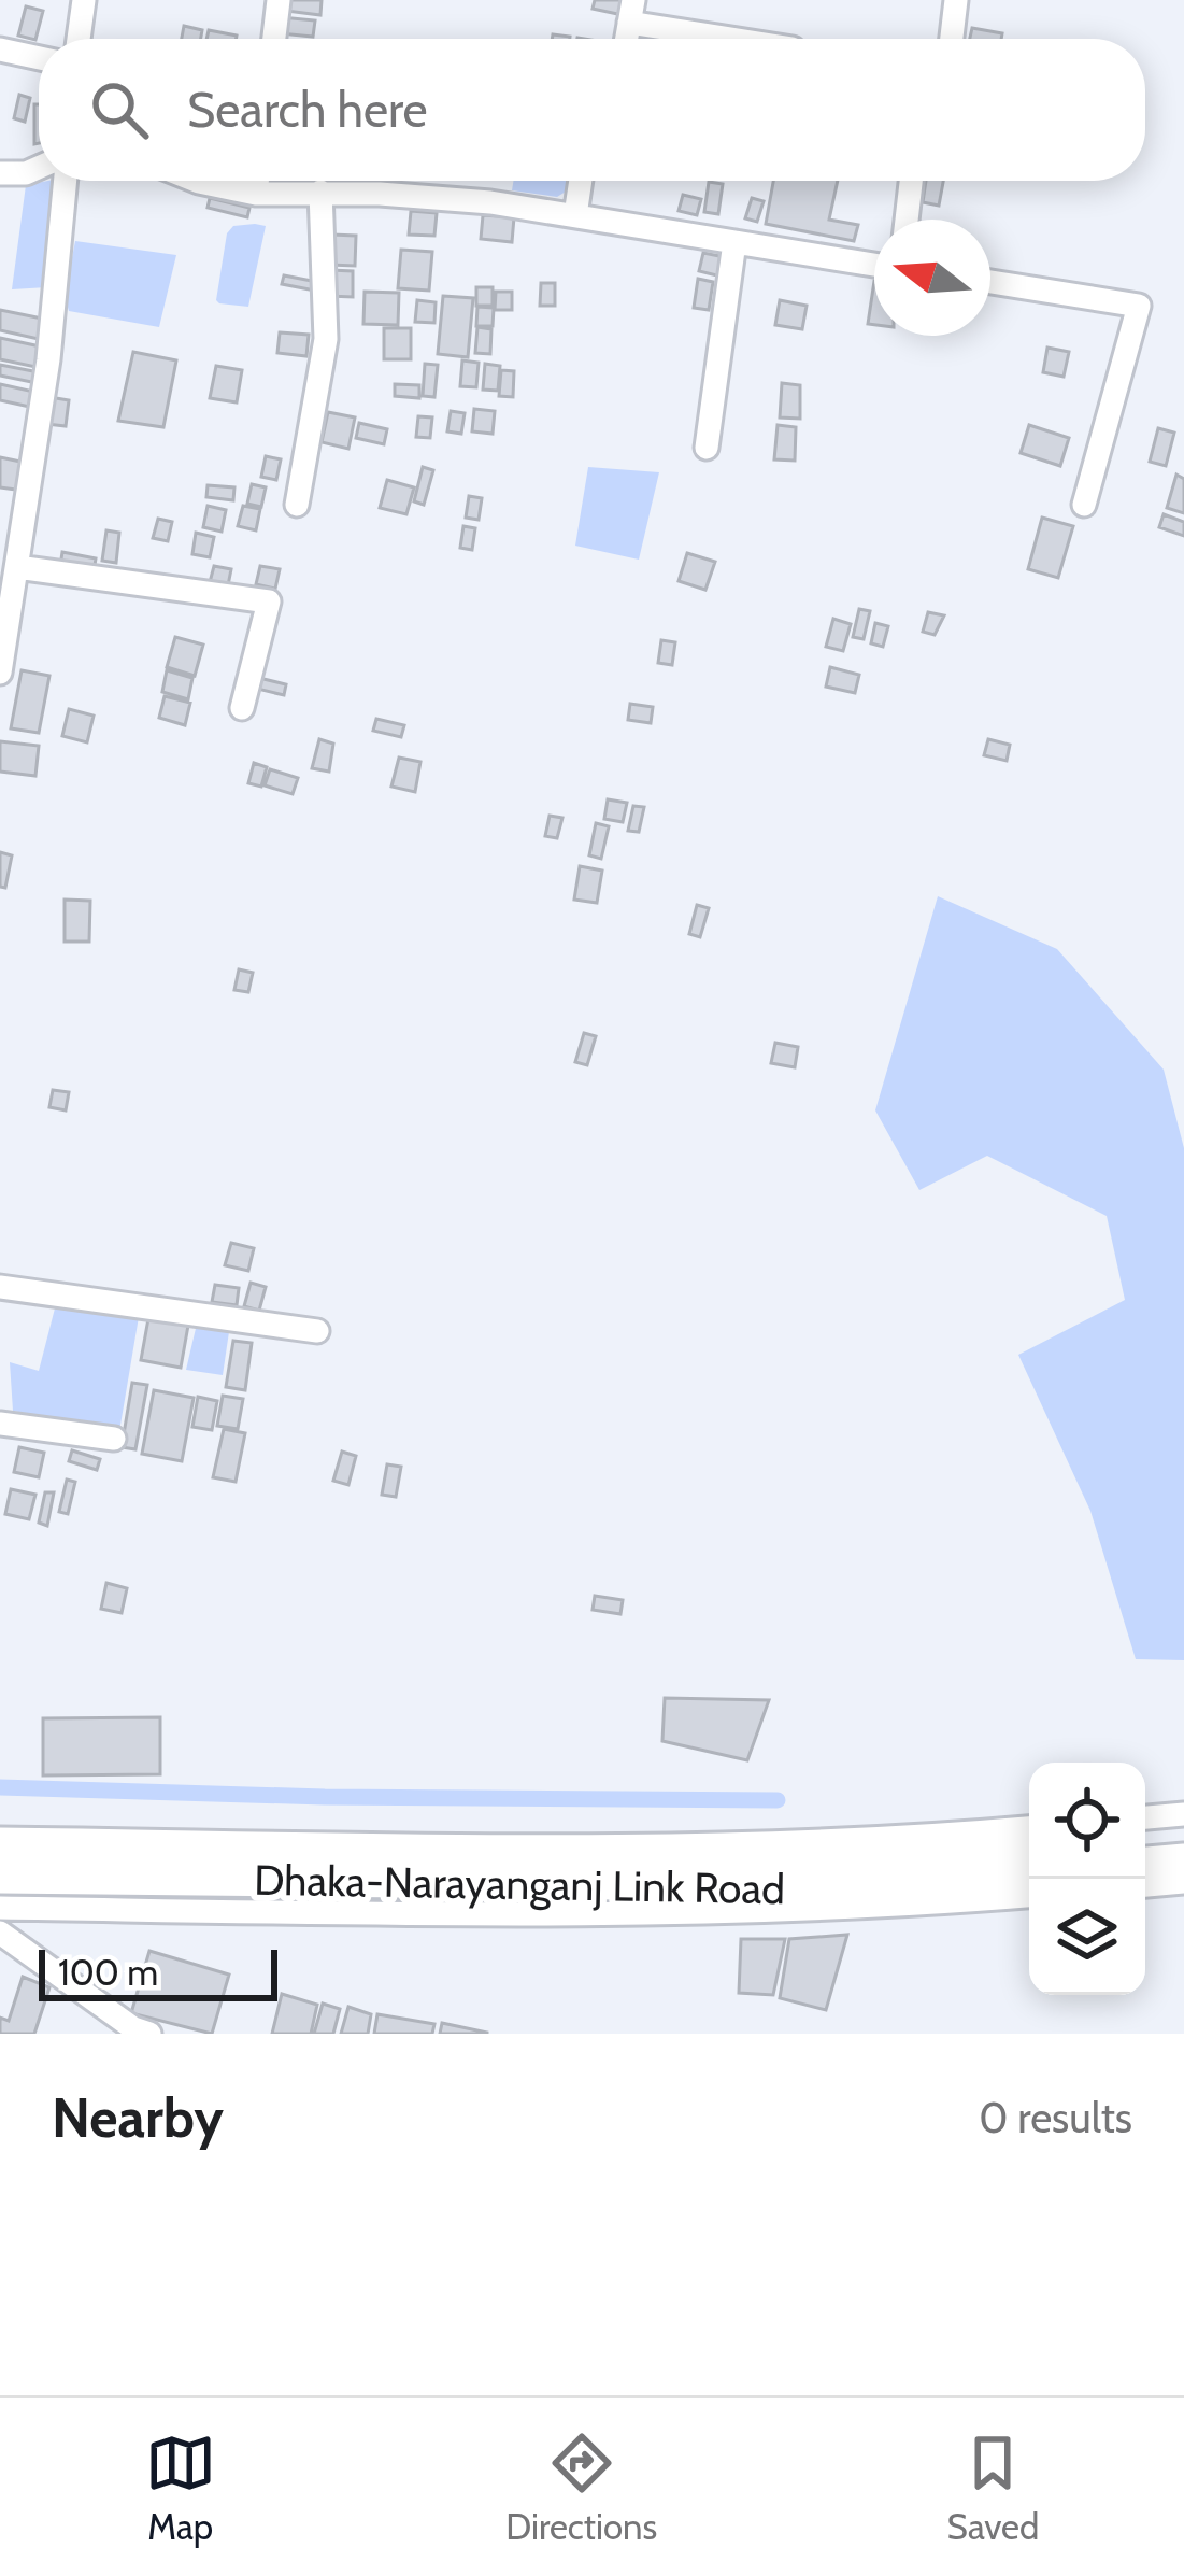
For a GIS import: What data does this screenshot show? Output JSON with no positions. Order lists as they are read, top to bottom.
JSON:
{
  "streets": {
    "main road": ["Dhaka-Narayanganj Link Road"]
  },
  "scale_bar": "100 m",
  "north": "left",
  "page": {
    "search": "Search here",
    "scale": "100 m",
    "heading": ["Nearby", "0 results"],
    "nav": ["Map", "Directions", "Saved"]
  }
}
